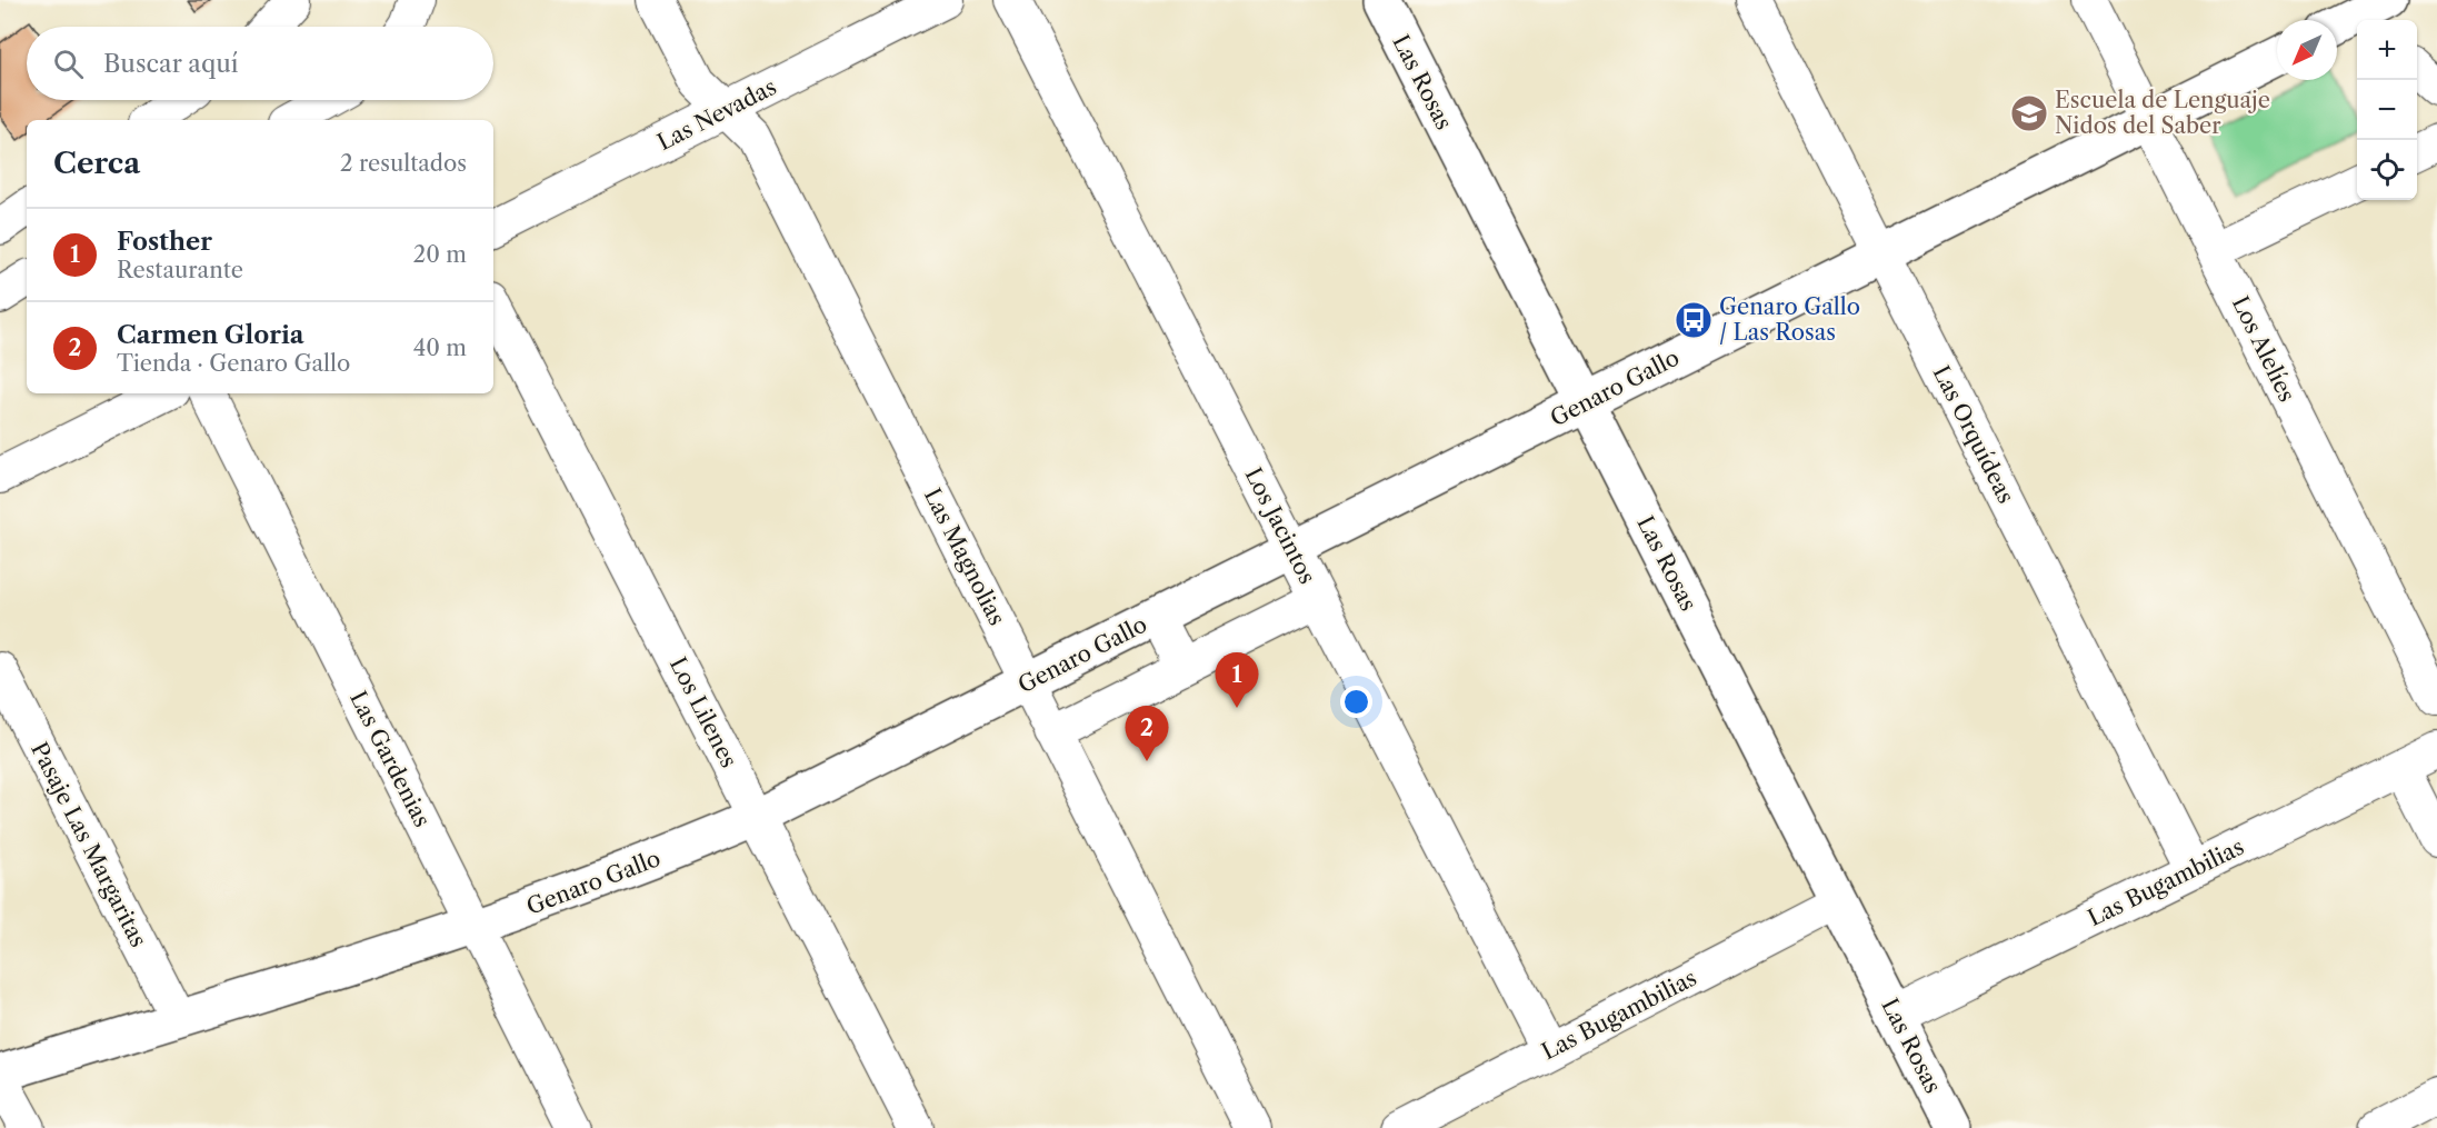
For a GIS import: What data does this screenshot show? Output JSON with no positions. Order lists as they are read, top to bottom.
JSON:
{
  "streets": {
    "street": [
      "Las Rosas",
      "Las Nevadas",
      "Los Alelíes",
      "Genaro Gallo",
      "Las Orquídeas",
      "Los Jacintos",
      "Las Magnolias",
      "Los Lilenes",
      "Las Gardenias",
      "Pasaje Las Margaritas",
      "Las Bugambilias"
    ]
  },
  "crossings": [
    ["Las Rosas", "Genaro Gallo"],
    ["Las Rosas", "Las Bugambilias"],
    ["Las Nevadas", "Las Magnolias"],
    ["Los Alelíes", "Genaro Gallo"],
    ["Genaro Gallo", "Las Orquídeas"],
    ["Genaro Gallo", "Los Jacintos"],
    ["Genaro Gallo", "Las Magnolias"],
    ["Genaro Gallo", "Los Lilenes"],
    ["Genaro Gallo", "Las Gardenias"],
    ["Genaro Gallo", "Pasaje Las Margaritas"],
    ["Las Orquídeas", "Las Bugambilias"],
    ["Los Jacintos", "Las Bugambilias"]
  ],
  "places": {
    "school or university": ["Escuela de Lenguaje Nidos del Saber"],
    "bus stop": ["Genaro Gallo / Las Rosas"]
  },
  "north": "bottom left",
  "page": {
    "map_buttons": ["+", "−"],
    "search": "Buscar aquí",
    "heading": ["Cerca", "2 resultados"],
    "list": [
      {
        "mark": "1",
        "name": "Fosther",
        "note": "Restaurante",
        "value": "20 m"
      },
      {
        "mark": "2",
        "name": "Carmen Gloria",
        "note": "Tienda · Genaro Gallo",
        "value": "40 m"
      }
    ],
    "pins": ["1", "2"]
  }
}
